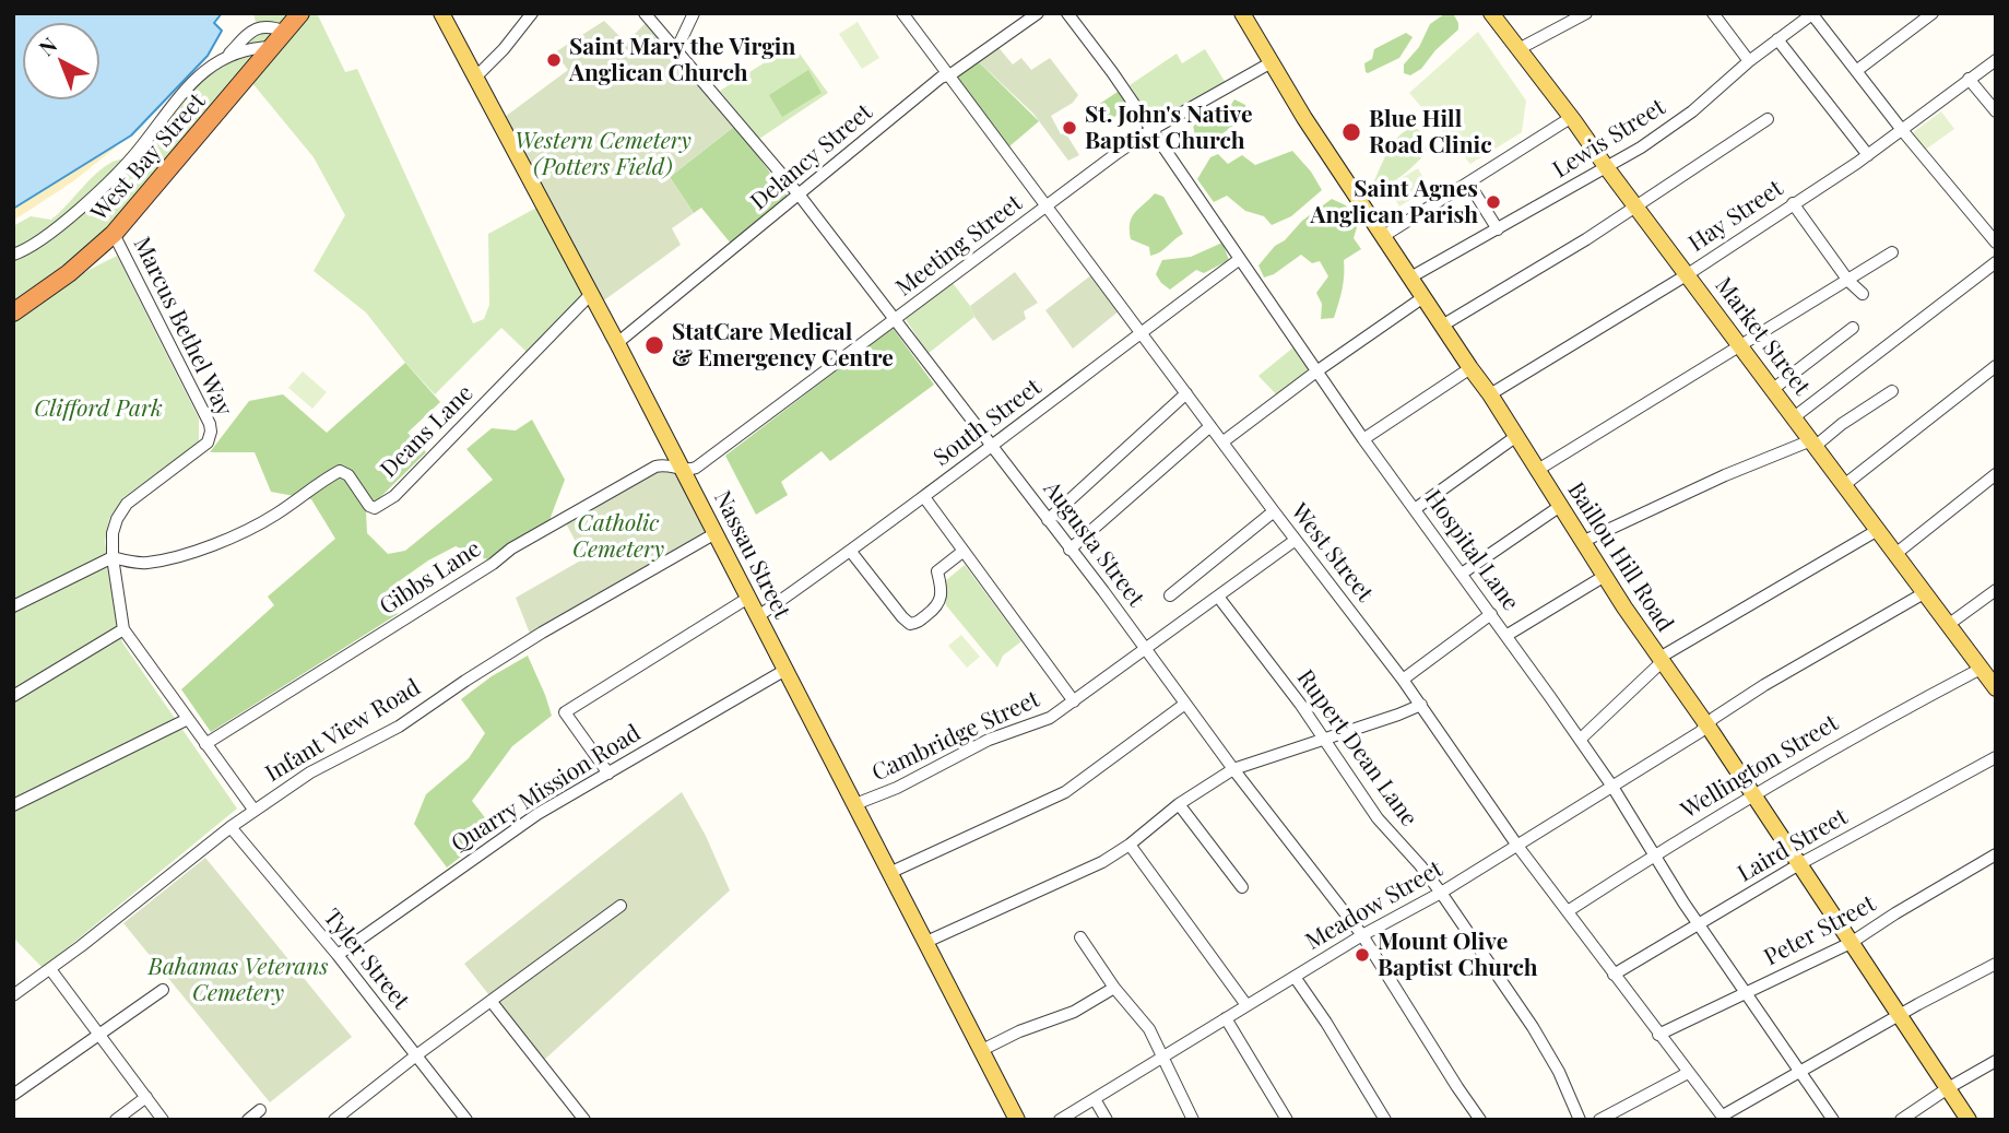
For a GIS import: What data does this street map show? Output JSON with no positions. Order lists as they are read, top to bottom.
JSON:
{
  "streets": {
    "highway": ["West Bay Street"],
    "main road": ["Market Street", "Nassau Street", "Baillou Hill Road"],
    "street": [
      "Lewis Street",
      "Delancy Street",
      "Hay Street",
      "Meeting Street",
      "Marcus Bethel Way",
      "South Street",
      "Deans Lane",
      "Augusta Street",
      "Hospital Lane",
      "West Street",
      "Gibbs Lane",
      "Infant View Road",
      "Cambridge Street",
      "Rupert Dean Lane",
      "Wellington Street",
      "Quarry Mission Road",
      "Laird Street",
      "Meadow Street",
      "Peter Street",
      "Tyler Street"
    ]
  },
  "crossings": [
    ["Lewis Street", "Market Street"],
    ["Lewis Street", "Baillou Hill Road"],
    ["West Bay Street", "Marcus Bethel Way"],
    ["Delancy Street", "Augusta Street"],
    ["Delancy Street", "West Street"],
    ["Delancy Street", "Nassau Street"],
    ["Hay Street", "Market Street"],
    ["Hay Street", "Baillou Hill Road"],
    ["Meeting Street", "Augusta Street"],
    ["Meeting Street", "Hospital Lane"],
    ["Meeting Street", "West Street"],
    ["Meeting Street", "Nassau Street"],
    ["Meeting Street", "Baillou Hill Road"],
    ["Meeting Street", "Gibbs Lane"],
    ["Marcus Bethel Way", "Deans Lane"],
    ["Marcus Bethel Way", "Gibbs Lane"],
    ["Marcus Bethel Way", "Infant View Road"],
    ["Market Street", "Wellington Street"],
    ["Market Street", "Meadow Street"],
    ["South Street", "Augusta Street"],
    ["South Street", "Hospital Lane"],
    ["South Street", "West Street"],
    ["South Street", "Nassau Street"],
    ["Deans Lane", "Nassau Street"],
    ["Augusta Street", "Cambridge Street"],
    ["Augusta Street", "Meadow Street"],
    ["Hospital Lane", "Wellington Street"],
    ["Hospital Lane", "Laird Street"],
    ["Hospital Lane", "Meadow Street"],
    ["Hospital Lane", "Peter Street"],
    ["West Street", "Cambridge Street"],
    ["West Street", "Wellington Street"],
    ["West Street", "Laird Street"],
    ["West Street", "Meadow Street"],
    ["West Street", "Peter Street"],
    ["Nassau Street", "Gibbs Lane"],
    ["Nassau Street", "Infant View Road"],
    ["Nassau Street", "Cambridge Street"],
    ["Nassau Street", "Quarry Mission Road"],
    ["Baillou Hill Road", "Wellington Street"],
    ["Baillou Hill Road", "Laird Street"],
    ["Baillou Hill Road", "Meadow Street"],
    ["Baillou Hill Road", "Peter Street"],
    ["Infant View Road", "Tyler Street"],
    ["Cambridge Street", "Rupert Dean Lane"],
    ["Rupert Dean Lane", "Meadow Street"],
    ["Quarry Mission Road", "Tyler Street"]
  ],
  "parks": [
    "Western Cemetery (Potters Field)",
    "Clifford Park",
    "Catholic Cemetery",
    "Bahamas Veterans Cemetery"
  ],
  "places": [
    "Saint Mary the Virgin Anglican Church",
    "St. John's Native Baptist Church",
    "Blue Hill Road Clinic",
    "Saint Agnes Anglican Parish",
    "StatCare Medical & Emergency Centre",
    "Mount Olive Baptist Church"
  ],
  "north": "top left"
}
